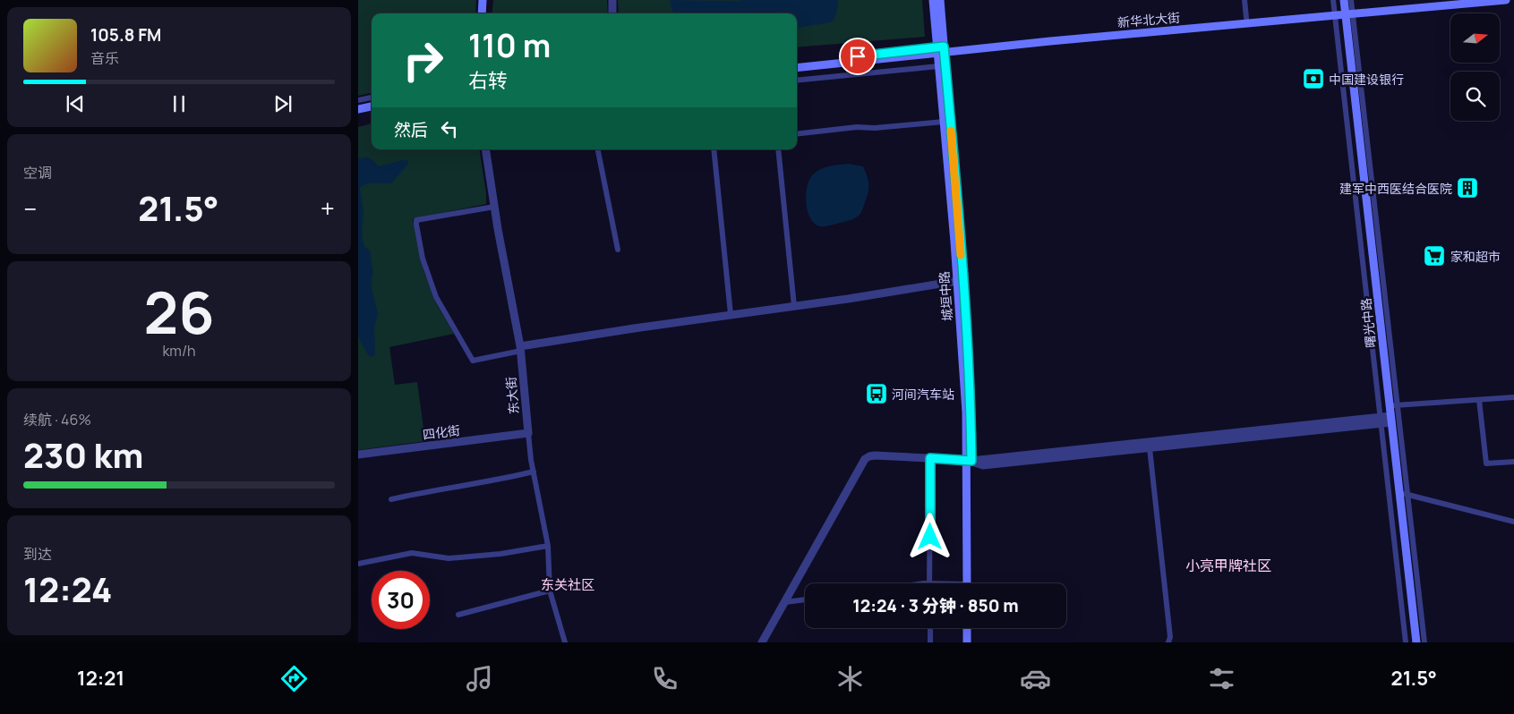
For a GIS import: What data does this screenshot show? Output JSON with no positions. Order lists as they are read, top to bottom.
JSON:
{
  "streets": {
    "main road": ["新华北大街", "城垣中路", "曙光中路"],
    "street": ["东大街", "四化街"]
  },
  "crossings": [
    ["新华北大街", "城垣中路"],
    ["新华北大街", "曙光中路"],
    ["东大街", "四化街"]
  ],
  "districts": ["小亮甲牌社区", "东关社区"],
  "places": {
    "bank": ["中国建设银行"],
    "building": ["建军中西医结合医院"],
    "supermarket": ["家和超市"],
    "bus stop": ["河间汽车站"]
  },
  "north": "right",
  "page": {
    "turn": ["110 m", "右转"],
    "song": ["105.8 FM", "音乐"],
    "then": "然后",
    "tile": [
      "空调",
      ["26", "km/h"],
      ["续航 · 46%", "230 km"],
      ["到达", "12:24"]
    ],
    "heat": ["−", "21.5°", "+"],
    "limit": "30",
    "trip": "12:24 · 3 分钟 · 850 m",
    "tabs": ["12:21", "21.5°"]
  }
}
